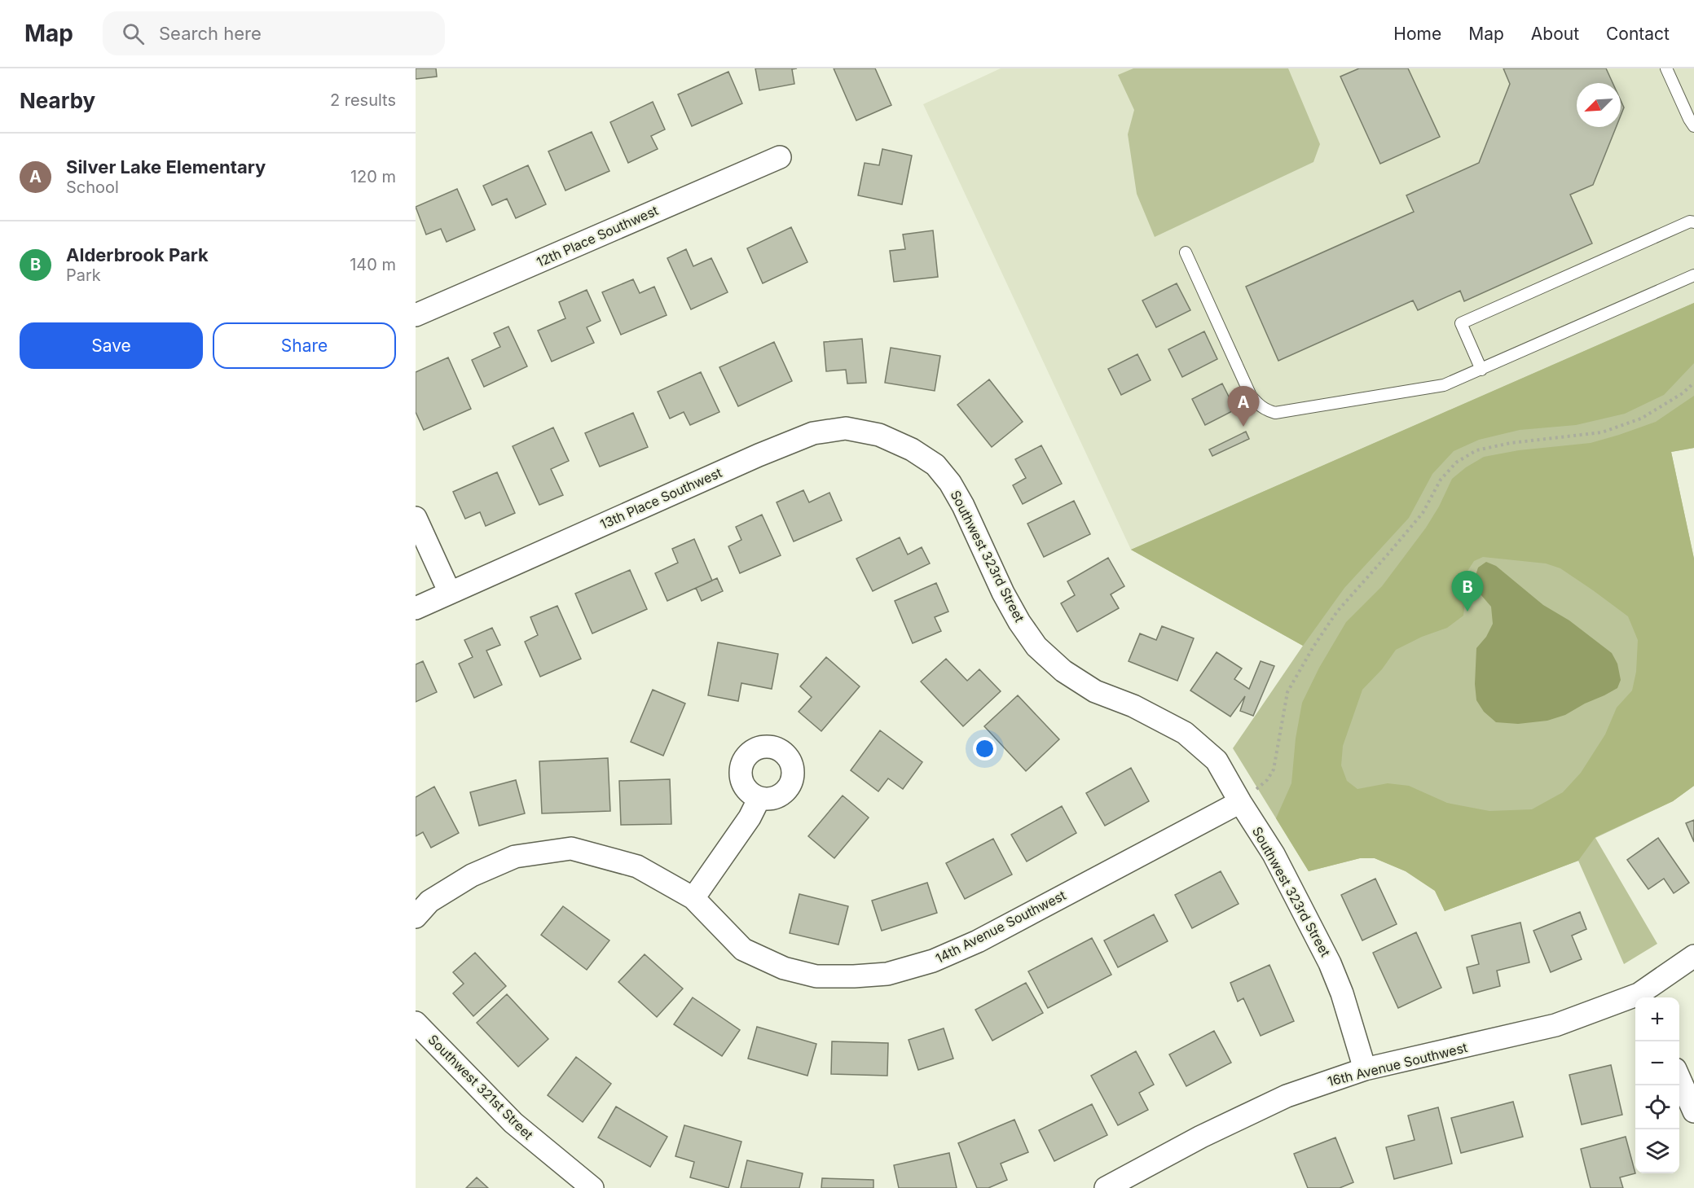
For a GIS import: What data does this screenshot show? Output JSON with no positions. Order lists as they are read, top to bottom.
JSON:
{
  "streets": {
    "street": [
      "12th Place Southwest",
      "13th Place Southwest",
      "Southwest 323rd Street",
      "14th Avenue Southwest",
      "16th Avenue Southwest",
      "Southwest 321st Street"
    ]
  },
  "crossings": [
    ["13th Place Southwest", "Southwest 323rd Street"],
    ["Southwest 323rd Street", "14th Avenue Southwest"],
    ["Southwest 323rd Street", "16th Avenue Southwest"]
  ],
  "north": "bottom left",
  "page": {
    "header": "Map",
    "search": "Search here",
    "nav": [
      "Home",
      "Map",
      "About",
      "Contact"
    ],
    "heading": ["Nearby", "2 results"],
    "list": [
      {
        "mark": "A",
        "name": "Silver Lake Elementary",
        "note": "School",
        "value": "120 m"
      },
      {
        "mark": "B",
        "name": "Alderbrook Park",
        "note": "Park",
        "value": "140 m"
      }
    ],
    "buttons": ["Save", "Share"],
    "pins": ["A", "B"],
    "map_buttons": ["+", "−"]
  }
}
